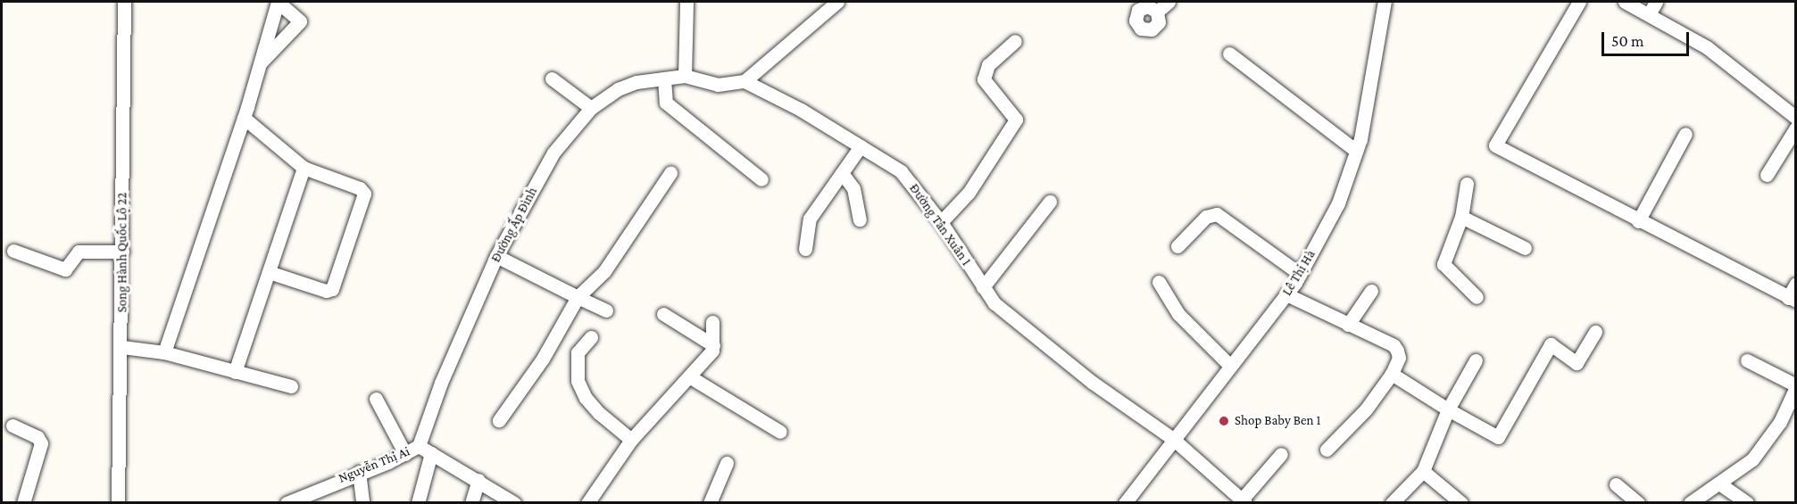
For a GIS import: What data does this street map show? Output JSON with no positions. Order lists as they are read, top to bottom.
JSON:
{
  "streets": {
    "street": [
      "Đường Ấp Đình",
      "Đường Tân Xuân 1",
      "Song Hành Quốc Lộ 22",
      "Lê Thị Hà",
      "Nguyễn Thị Ai"
    ]
  },
  "crossings": [
    ["Đường Ấp Đình", "Nguyễn Thị Ai"],
    ["Đường Tân Xuân 1", "Lê Thị Hà"]
  ],
  "places": ["Shop Baby Ben 1"],
  "scale_bar": "50 m"
}
